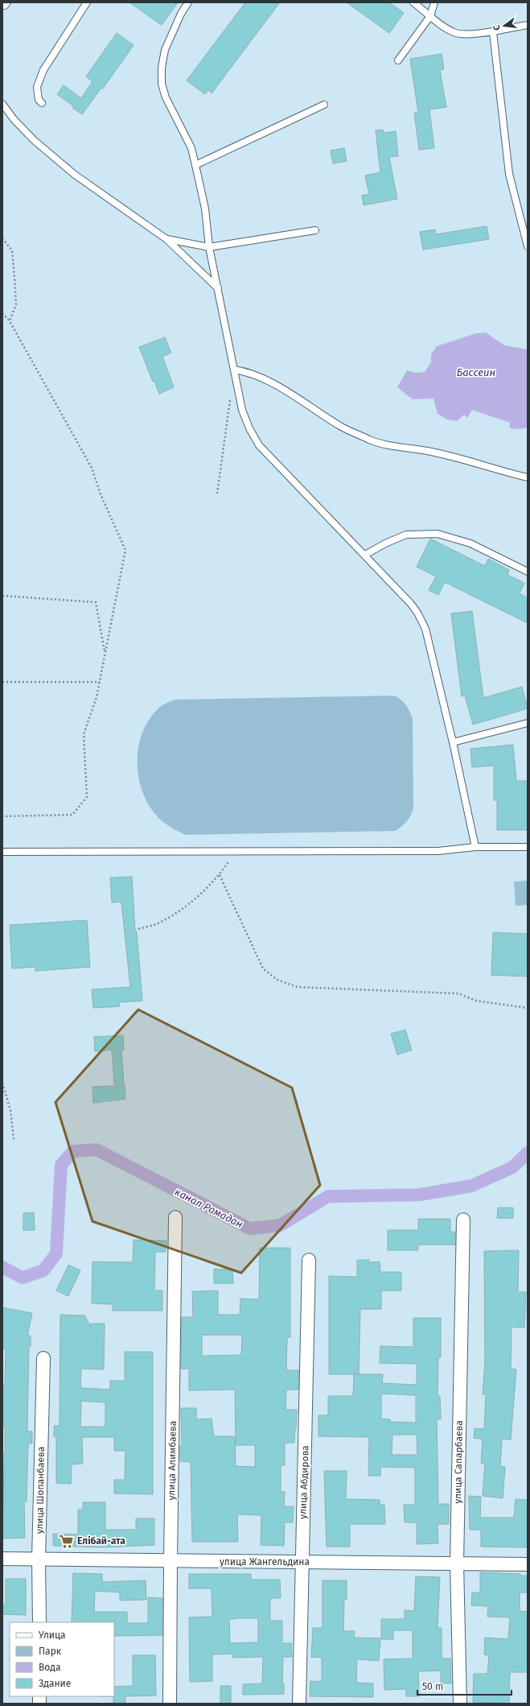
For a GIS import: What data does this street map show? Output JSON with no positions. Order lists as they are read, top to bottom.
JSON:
{
  "streets": {
    "street": [
      "улица Алимбаева",
      "улица Сапарбаева",
      "улица Абдирова",
      "улица Шопанбаева",
      "улица Жангельдина"
    ]
  },
  "crossings": [
    ["улица Алимбаева", "улица Жангельдина"],
    ["улица Сапарбаева", "улица Жангельдина"],
    ["улица Абдирова", "улица Жангельдина"],
    ["улица Шопанбаева", "улица Жангельдина"]
  ],
  "water": ["Бассеин", "канал Рамадан"],
  "places": {
    "supermarket": ["Елібай-ата"]
  },
  "legend": [
    "Улица",
    "Парк",
    "Вода",
    "Здание"
  ],
  "scale_bar": "50 m",
  "north": "left"
}
